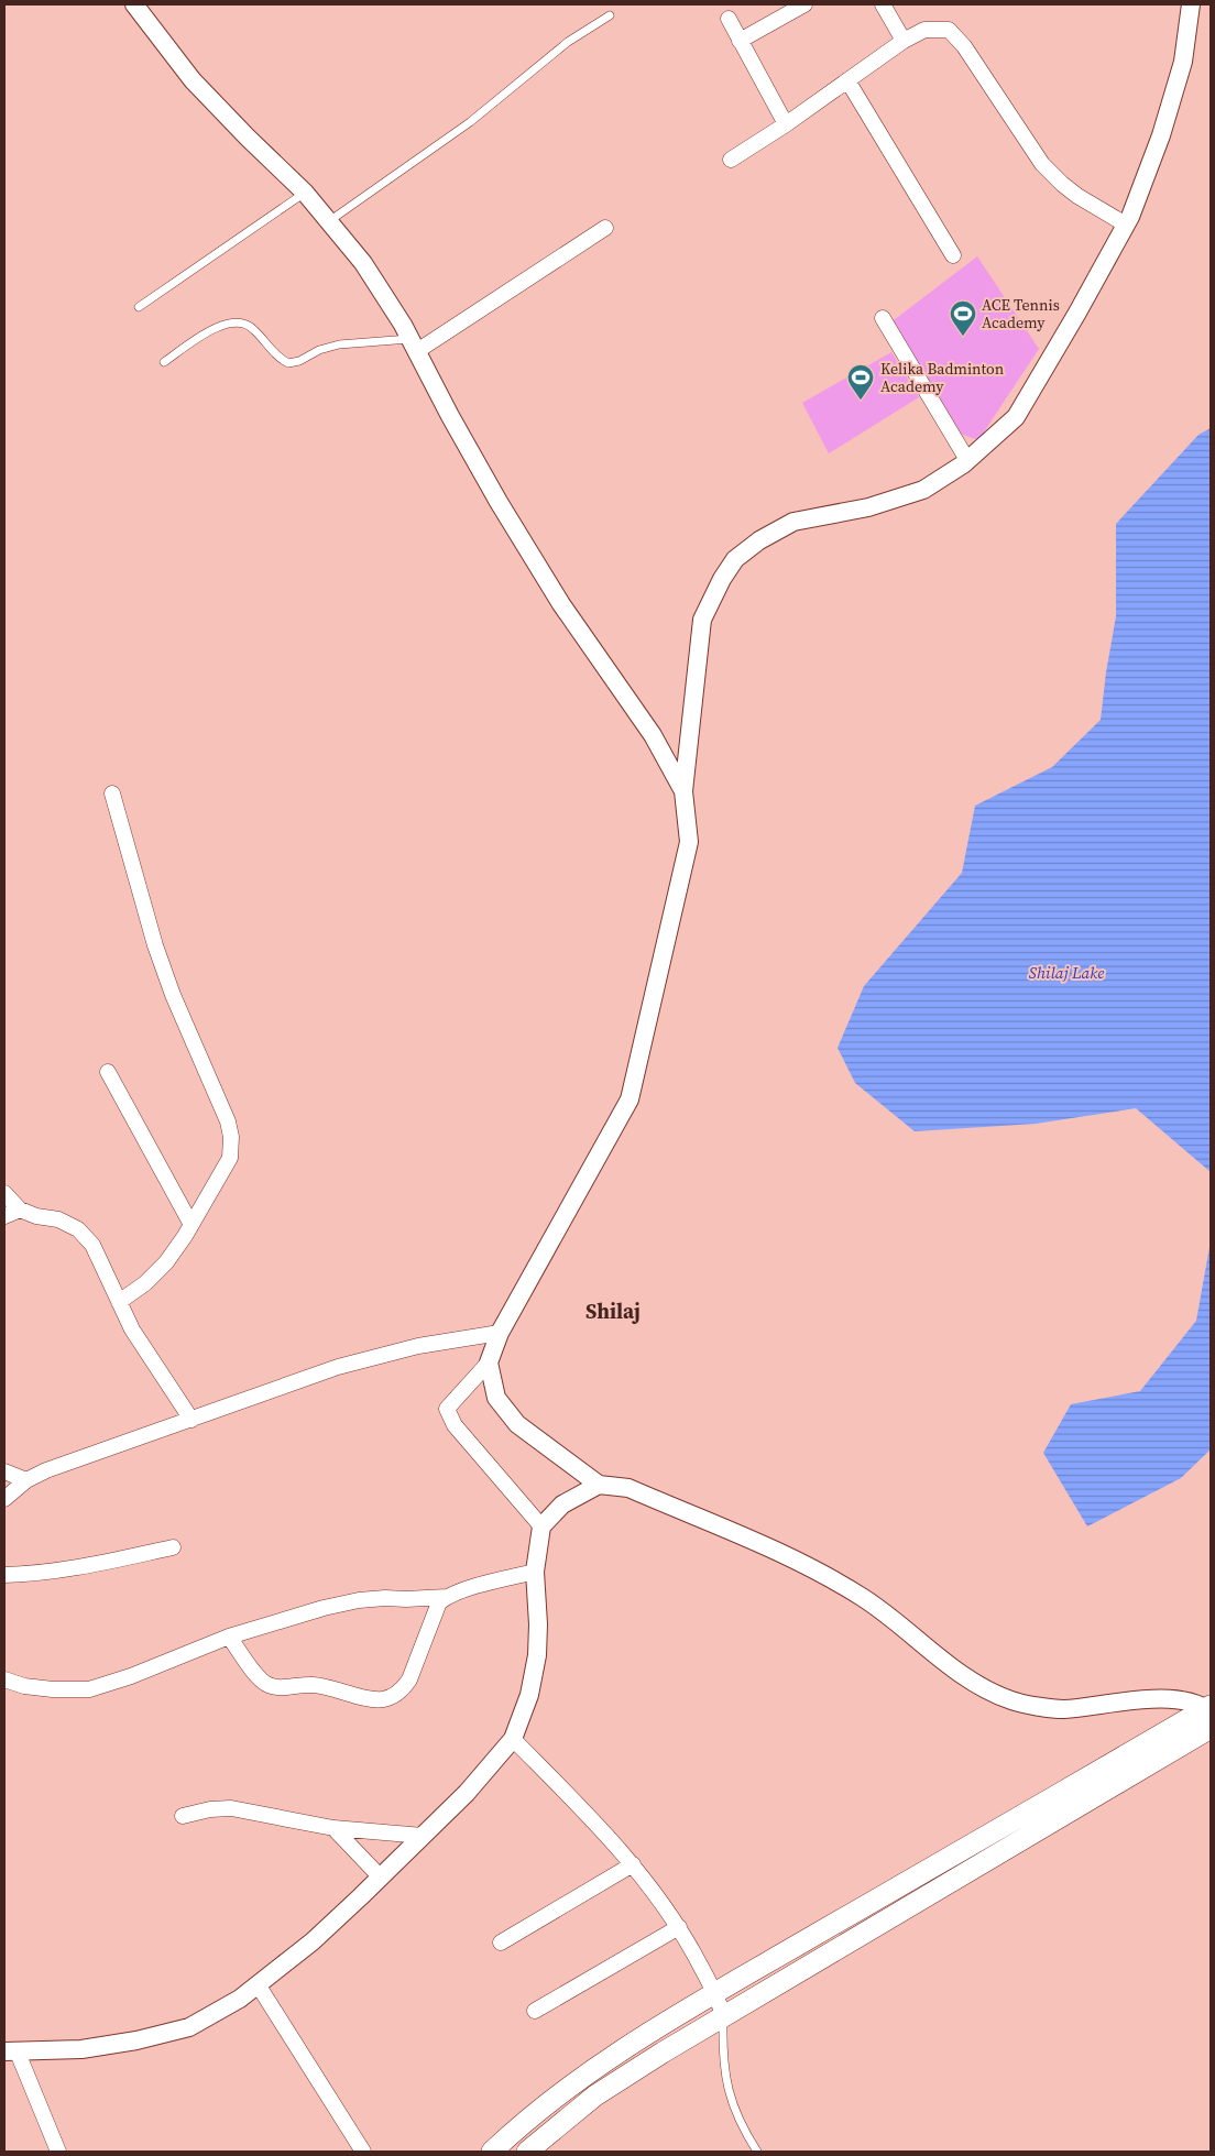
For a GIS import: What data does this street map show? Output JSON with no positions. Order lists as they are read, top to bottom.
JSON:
{
  "districts": ["Shilaj"],
  "water": ["Shilaj Lake"],
  "places": {
    "sports": ["ACE Tennis Academy", "Kelika Badminton Academy"]
  }
}
